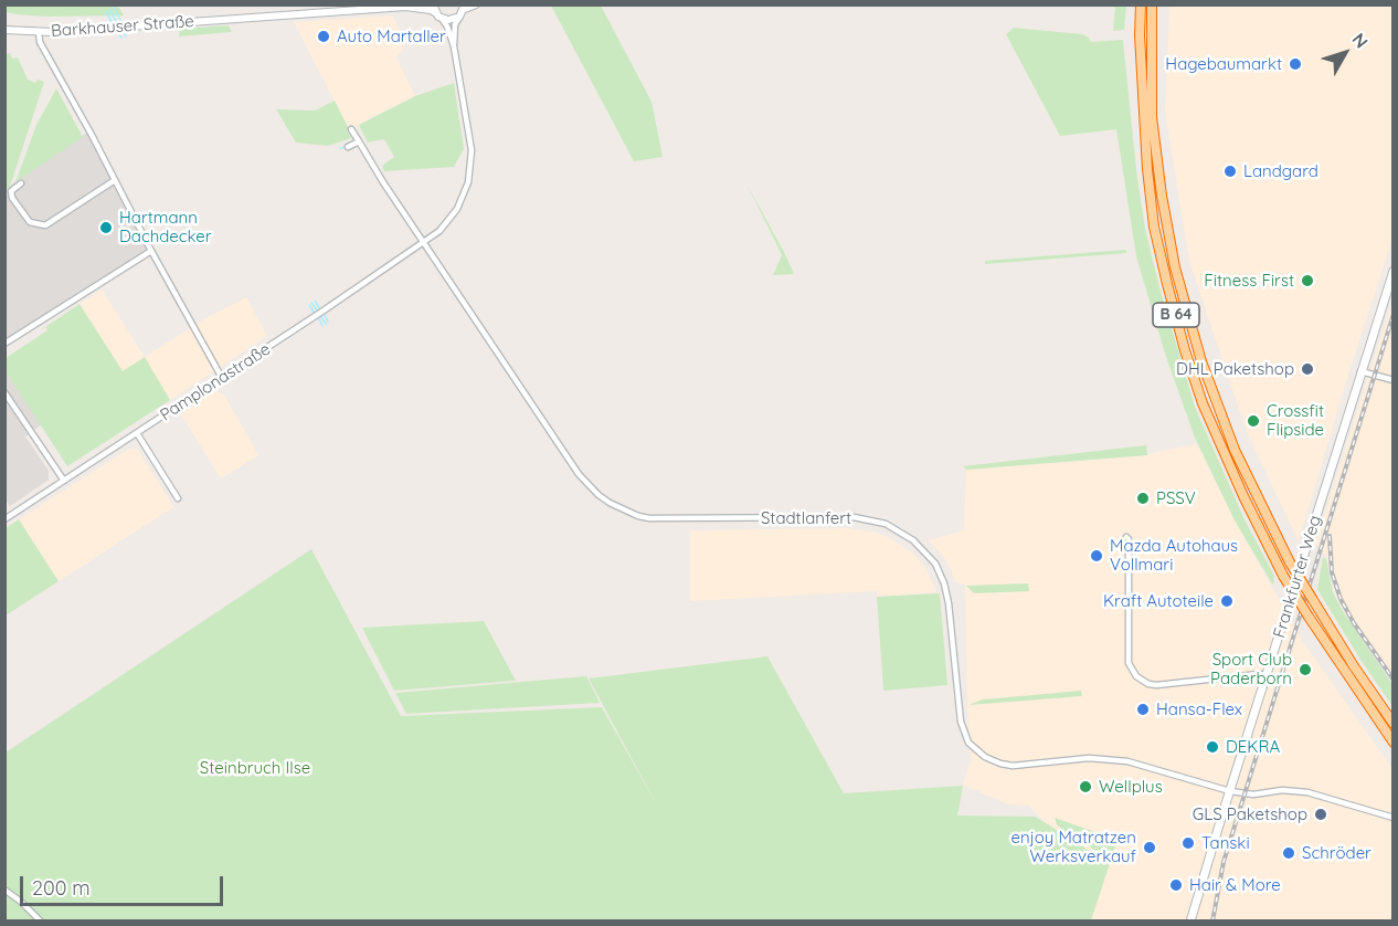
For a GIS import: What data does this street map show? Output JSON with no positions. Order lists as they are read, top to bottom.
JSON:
{
  "streets": {
    "highway": ["B 64"],
    "main road": ["Frankfurter Weg"],
    "street": ["Barkhauser Straße", "Pamplonastraße", "Stadtlanfert"]
  },
  "crossings": [
    ["Barkhauser Straße", "Pamplonastraße"],
    ["Pamplonastraße", "Stadtlanfert"],
    ["Stadtlanfert", "Frankfurter Weg"]
  ],
  "parks": ["Steinbruch Ilse"],
  "places": [
    "Auto Martaller",
    "Hagebaumarkt",
    "Landgard",
    "Hartmann Dachdecker",
    "Fitness First",
    "DHL Paketshop",
    "Crossfit Flipside",
    "PSSV",
    "Mazda Autohaus Vollmari",
    "Kraft Autoteile",
    "Sport Club Paderborn",
    "Hansa-Flex",
    "DEKRA",
    "Wellplus",
    "GLS Paketshop",
    "Tanski",
    "enjoy Matratzen Werksverkauf",
    "Schröder",
    "Hair & More"
  ],
  "scale_bar": "200 m",
  "north": "top right"
}
